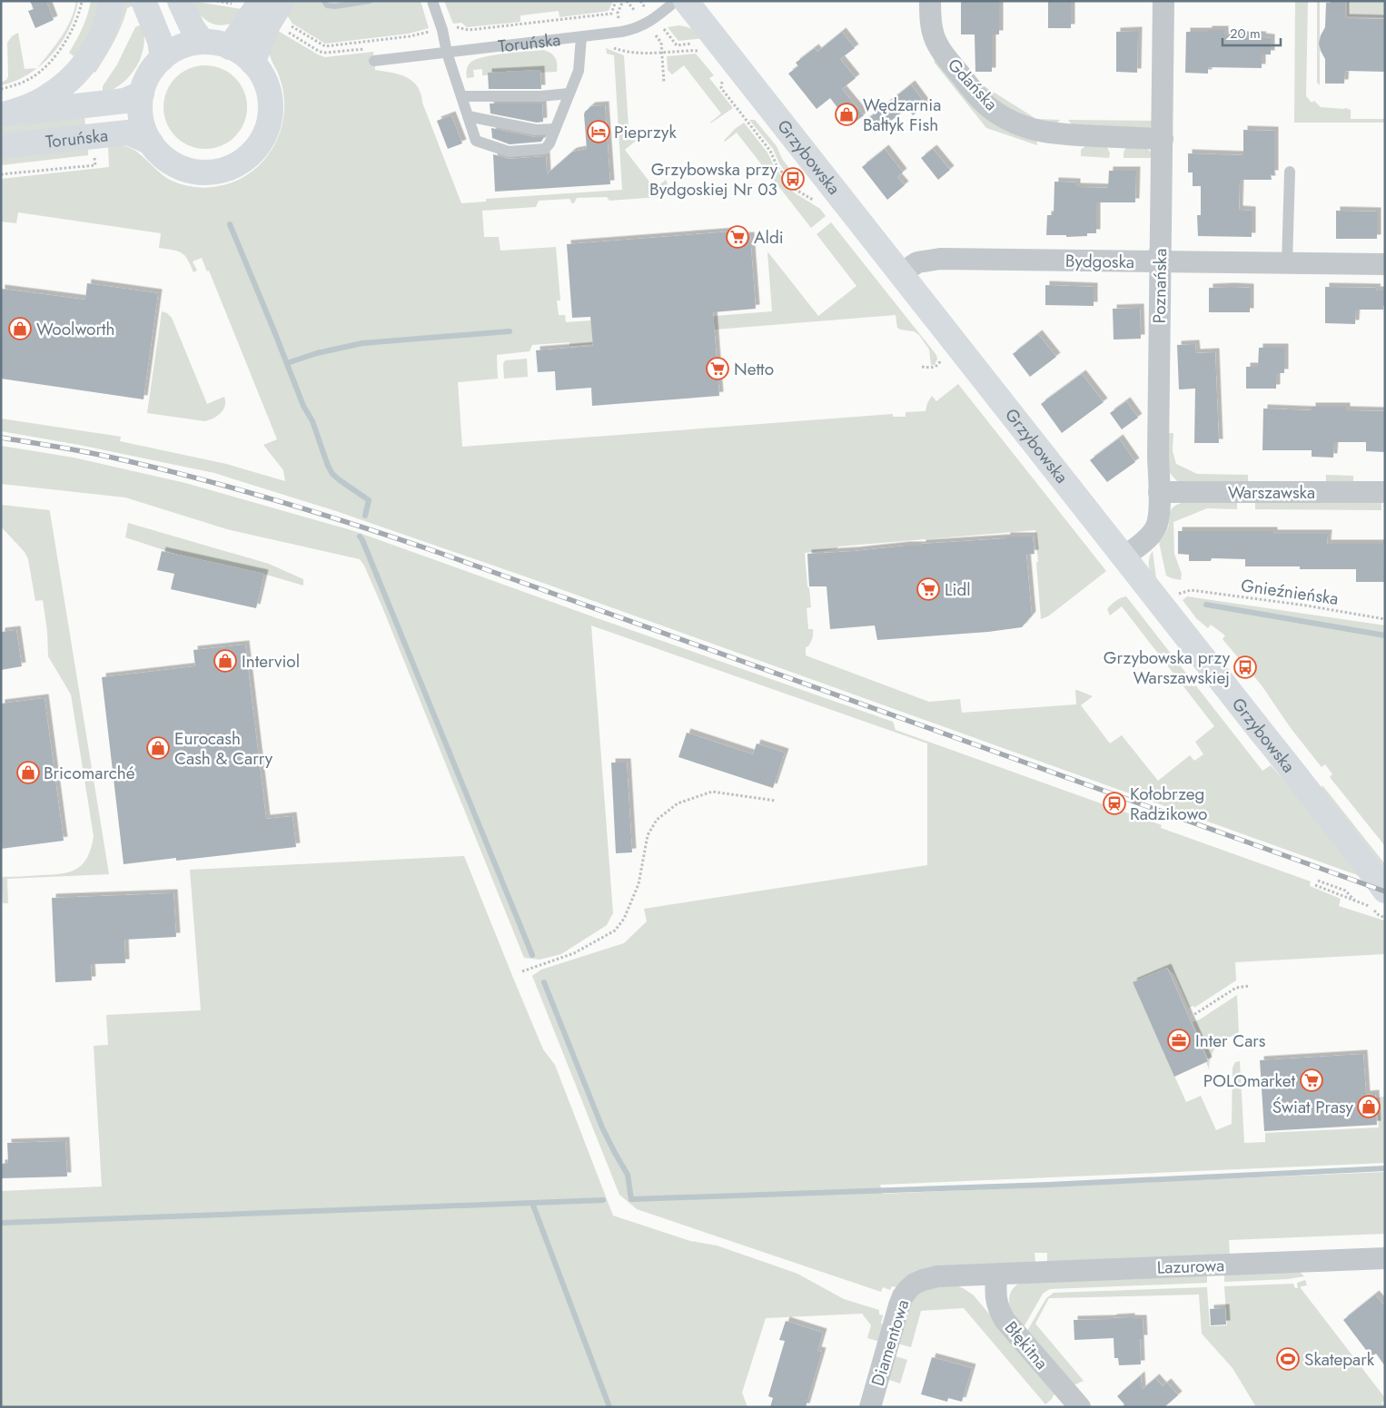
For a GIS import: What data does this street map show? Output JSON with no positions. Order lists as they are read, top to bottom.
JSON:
{
  "streets": {
    "street": [
      "Toruńska",
      "Gdańska",
      "Grzybowska",
      "Bydgoska",
      "Poznańska",
      "Warszawska",
      "Lazurowa",
      "Diamentowa",
      "Błękitna"
    ],
    "path": ["Gnieźnieńska"]
  },
  "crossings": [
    ["Gdańska", "Poznańska"],
    ["Grzybowska", "Bydgoska"],
    ["Grzybowska", "Poznańska"],
    ["Bydgoska", "Poznańska"],
    ["Poznańska", "Warszawska"],
    ["Lazurowa", "Diamentowa"],
    ["Lazurowa", "Błękitna"],
    ["Diamentowa", "Błękitna"]
  ],
  "places": {
    "shop": [
      "Wędzarnia Bałtyk Fish",
      "Woolworth",
      "Interviol",
      "Eurocash Cash & Carry",
      "Bricomarché",
      "Świat Prasy"
    ],
    "hotel": ["Pieprzyk"],
    "bus stop": ["Grzybowska przy Bydgoskiej Nr 03", "Grzybowska przy Warszawskiej"],
    "supermarket": [
      "Aldi",
      "Netto",
      "Lidl",
      "POLOmarket"
    ],
    "station": ["Kołobrzeg Radzikowo"],
    "office": ["Inter Cars"],
    "sports": ["Skatepark"]
  },
  "scale_bar": "20 m"
}
